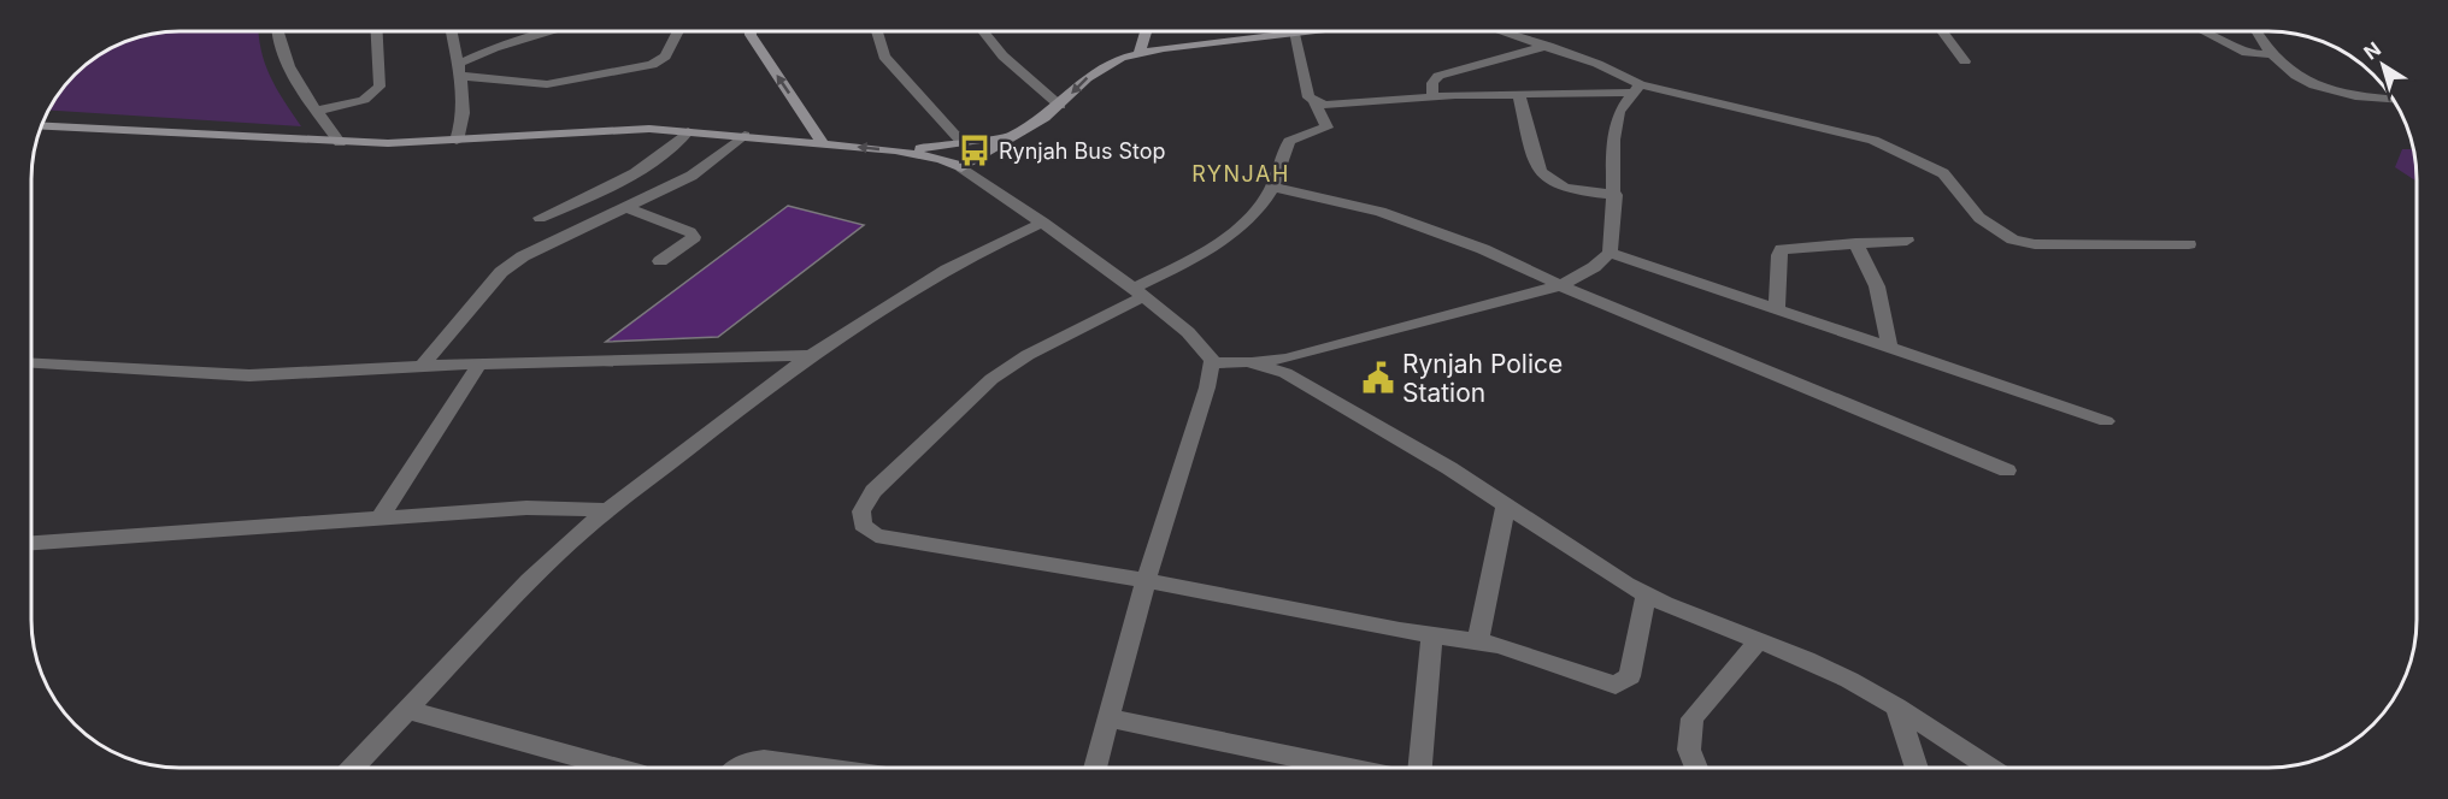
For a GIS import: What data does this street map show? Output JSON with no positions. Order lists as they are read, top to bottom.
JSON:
{
  "districts": ["RYNJAH"],
  "places": {
    "bus stop": ["Rynjah Bus Stop"],
    "public building": ["Rynjah Police Station"]
  },
  "north": "top left"
}
